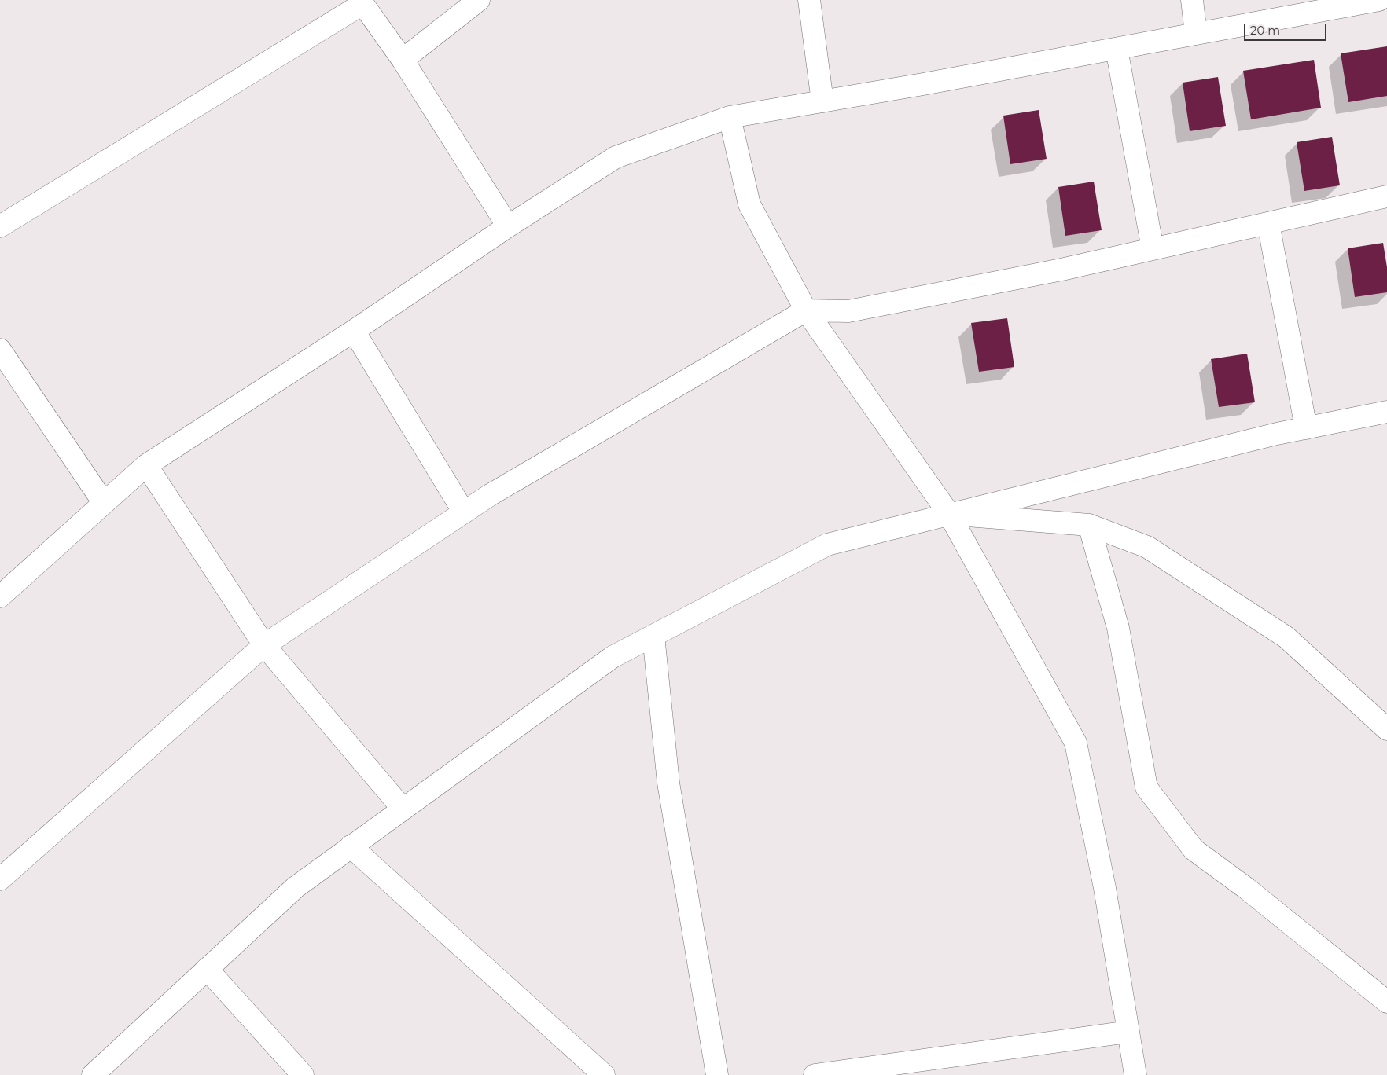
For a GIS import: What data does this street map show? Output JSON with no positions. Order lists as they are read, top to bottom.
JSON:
{
  "scale_bar": "20 m"
}
